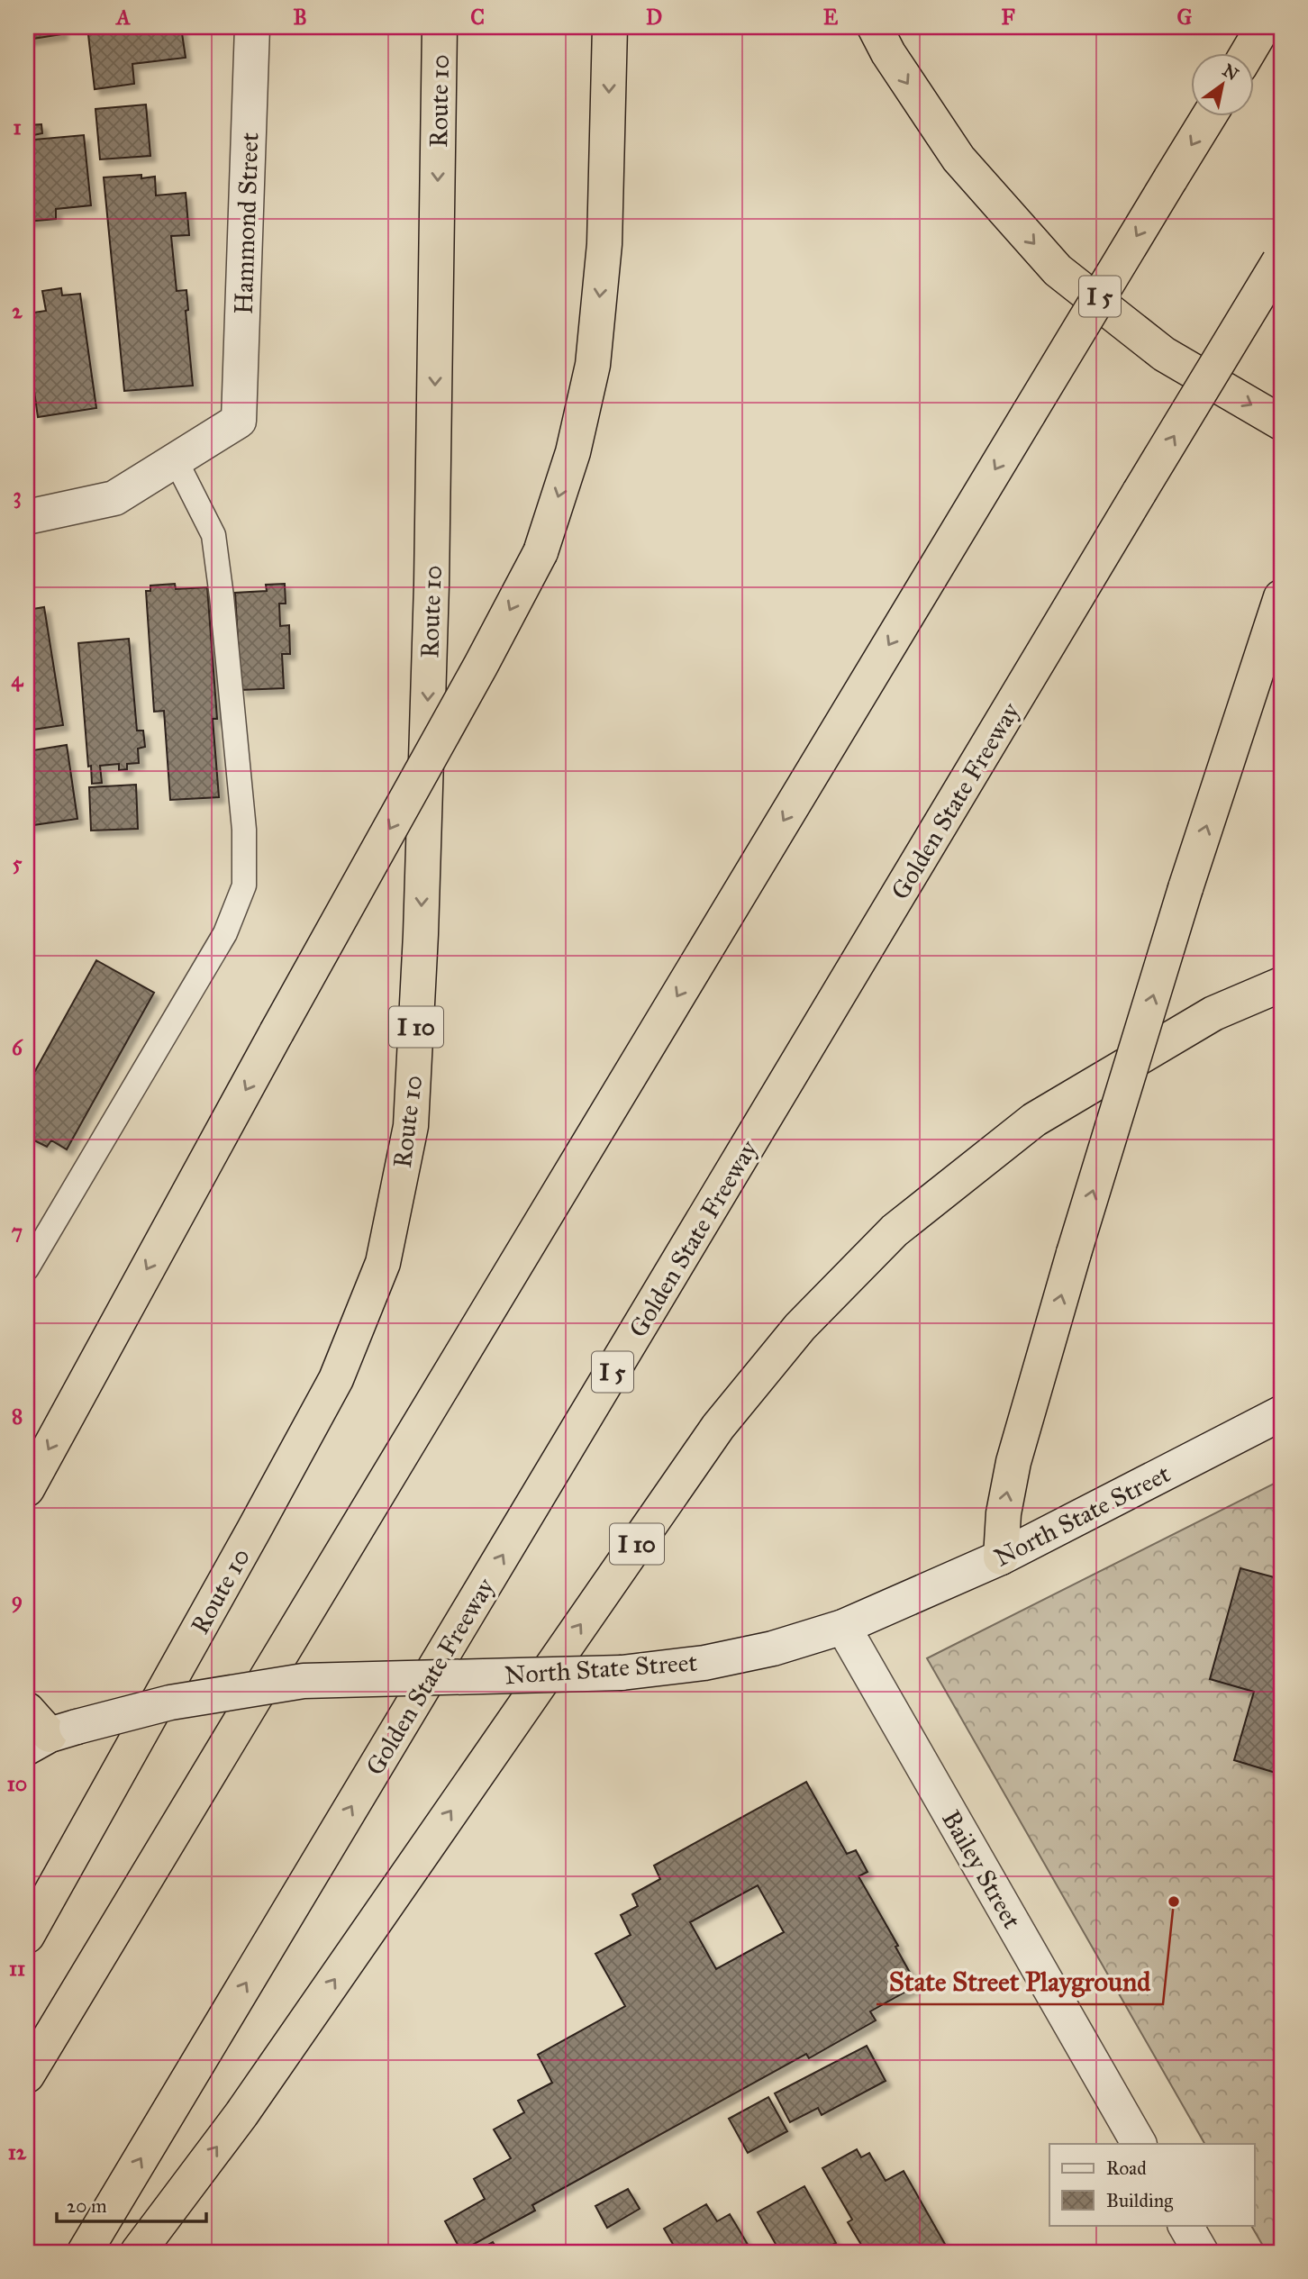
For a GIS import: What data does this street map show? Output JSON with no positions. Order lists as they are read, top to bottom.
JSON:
{
  "streets": {
    "highway": [
      "Route 10",
      "I 5",
      "Golden State Freeway",
      "I 10"
    ],
    "street": ["Hammond Street", "North State Street", "Bailey Street"]
  },
  "crossings": [
    ["North State Street", "Bailey Street"]
  ],
  "places": ["State Street Playground"],
  "legend": ["Road", "Building"],
  "scale_bar": "20 m",
  "north": "top right",
  "grid": {
    "columns": [
      "A",
      "B",
      "C",
      "D",
      "E",
      "F",
      "G"
    ],
    "rows": [
      "1",
      "2",
      "3",
      "4",
      "5",
      "6",
      "7",
      "8",
      "9",
      "10",
      "11",
      "12"
    ]
  }
}
